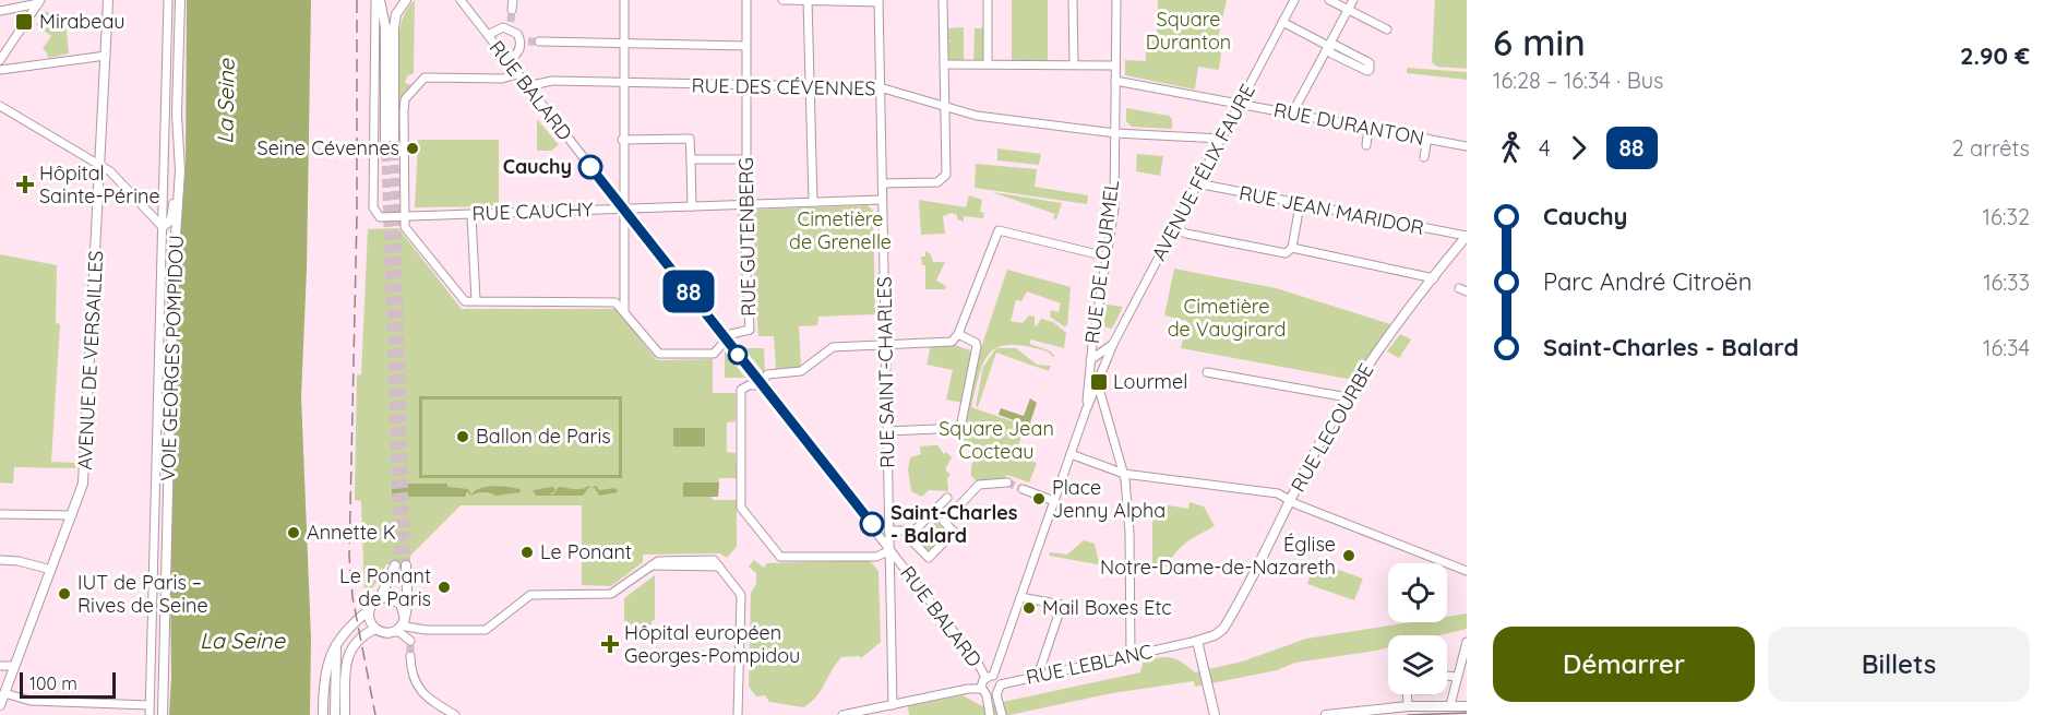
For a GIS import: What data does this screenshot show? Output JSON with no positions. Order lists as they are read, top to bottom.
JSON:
{
  "streets": {
    "main road": ["VOIE GEORGES POMPIDOU", "AVENUE DE VERSAILLES", "RUE LECOURBE"],
    "street": [
      "RUE DES CÉVENNES",
      "RUE BALARD",
      "RUE DURANTON",
      "AVENUE FÉLIX FAURE",
      "RUE JEAN MARIDOR",
      "RUE CAUCHY",
      "RUE GUTENBERG",
      "RUE DE LOURMEL",
      "RUE SAINT-CHARLES",
      "RUE LEBLANC"
    ]
  },
  "crossings": [
    ["RUE DES CÉVENNES", "RUE BALARD"],
    ["RUE DES CÉVENNES", "AVENUE FÉLIX FAURE"],
    ["RUE DES CÉVENNES", "RUE GUTENBERG"],
    ["RUE DES CÉVENNES", "RUE DE LOURMEL"],
    ["RUE DES CÉVENNES", "RUE SAINT-CHARLES"],
    ["RUE BALARD", "AVENUE FÉLIX FAURE"],
    ["RUE BALARD", "RUE CAUCHY"],
    ["RUE BALARD", "RUE GUTENBERG"],
    ["RUE BALARD", "RUE SAINT-CHARLES"],
    ["RUE BALARD", "RUE LEBLANC"],
    ["RUE DURANTON", "AVENUE FÉLIX FAURE"],
    ["RUE DURANTON", "RUE DE LOURMEL"],
    ["AVENUE FÉLIX FAURE", "RUE JEAN MARIDOR"],
    ["AVENUE FÉLIX FAURE", "RUE DE LOURMEL"],
    ["RUE JEAN MARIDOR", "RUE LECOURBE"],
    ["RUE CAUCHY", "RUE GUTENBERG"],
    ["RUE CAUCHY", "RUE SAINT-CHARLES"],
    ["RUE DE LOURMEL", "RUE LEBLANC"],
    ["RUE LECOURBE", "RUE LEBLANC"]
  ],
  "water": ["La Seine"],
  "parks": [
    "Square Duranton",
    "Cimetière de Grenelle",
    "Cimetière de Vaugirard",
    "Square Jean Cocteau"
  ],
  "places": {
    "transit": ["Mirabeau", "Lourmel"],
    "other": [
      "Seine Cévennes",
      "Cauchy",
      "Ballon de Paris",
      "Place Jenny Alpha",
      "Saint-Charles - Balard",
      "Annette K",
      "Le Ponant",
      "Église Notre-Dame-de-Nazareth",
      "Le Ponant de Paris",
      "IUT de Paris – Rives de Seine",
      "Mail Boxes Etc"
    ],
    "health": ["Hôpital Sainte-Périne", "Hôpital européen Georges-Pompidou"]
  },
  "lines": ["bus line 88"],
  "scale_bar": "100 m",
  "page": {
    "on_map": "88",
    "heading": ["6 min", "16:28 – 16:34 · Bus", "2.90 €"],
    "legs": ["4", "88", "2 arrêts"],
    "list": [
      {
        "name": "Cauchy",
        "value": "16:32"
      },
      {
        "name": "Parc André Citroën",
        "value": "16:33"
      },
      {
        "name": "Saint-Charles - Balard",
        "value": "16:34"
      }
    ],
    "buttons": ["Démarrer", "Billets"],
    "scale": "100 m"
  }
}
